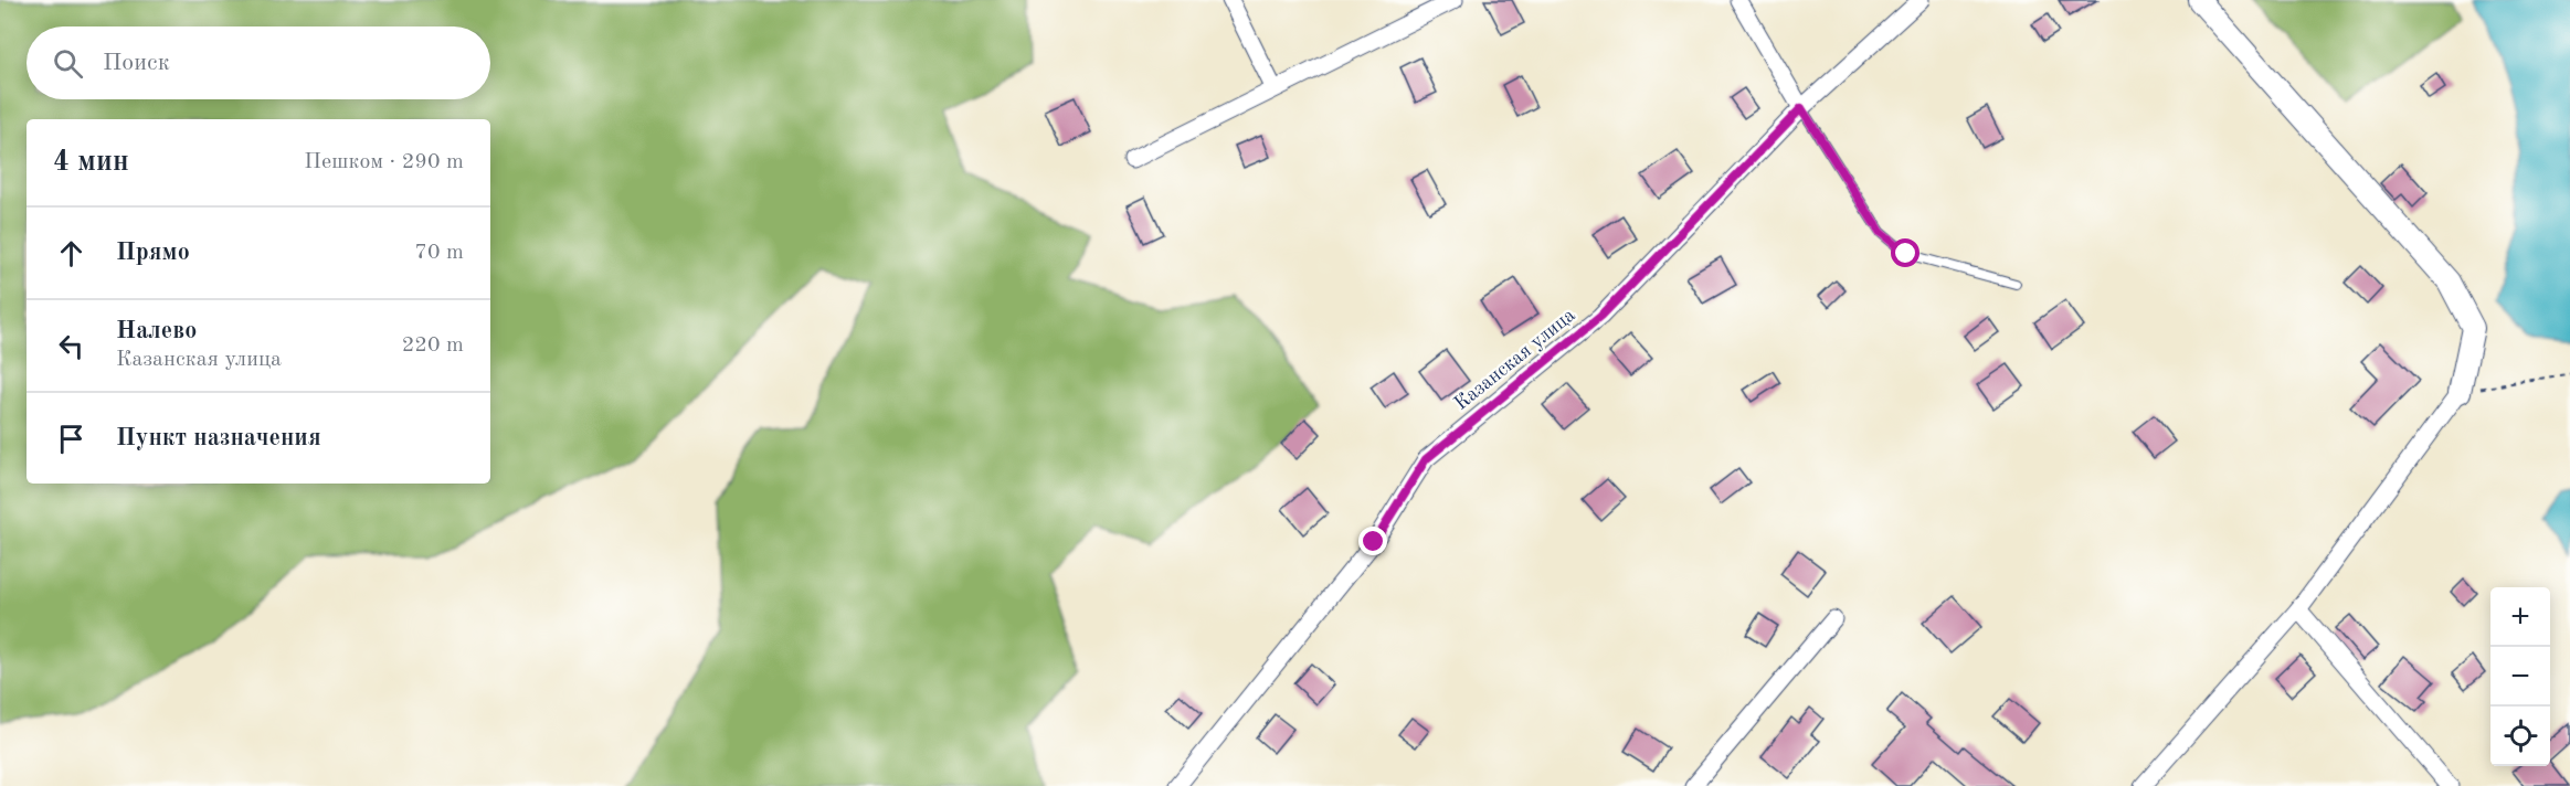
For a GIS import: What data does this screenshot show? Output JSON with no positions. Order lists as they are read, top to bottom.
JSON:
{
  "streets": {
    "street": ["Казанская улица"]
  },
  "page": {
    "search": "Поиск",
    "heading": ["4 мин", "Пешком · 290 m"],
    "list": [
      ["Прямо", "70 m"],
      ["Налево", "Казанская улица", "220 m"],
      "Пункт назначения"
    ],
    "map_buttons": ["+", "−"]
  }
}
